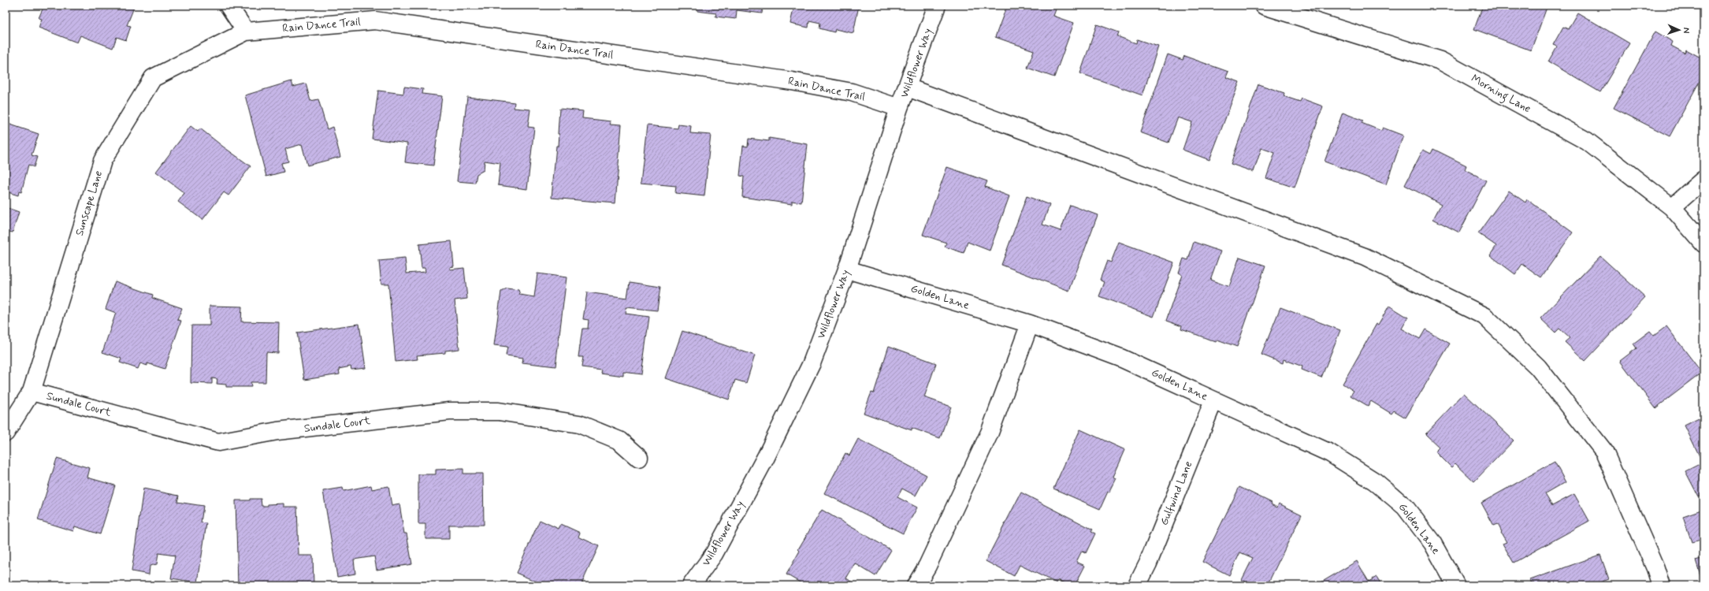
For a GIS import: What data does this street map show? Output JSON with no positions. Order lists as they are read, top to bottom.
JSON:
{
  "streets": {
    "street": [
      "Rain Dance Trail",
      "Wildflower Way",
      "Morning Lane",
      "Sunscape Lane",
      "Golden Lane",
      "Sundale Court",
      "Gulfwind Lane"
    ]
  },
  "crossings": [
    ["Rain Dance Trail", "Wildflower Way"],
    ["Rain Dance Trail", "Sunscape Lane"],
    ["Wildflower Way", "Golden Lane"],
    ["Sunscape Lane", "Sundale Court"],
    ["Golden Lane", "Gulfwind Lane"]
  ],
  "north": "right"
}
